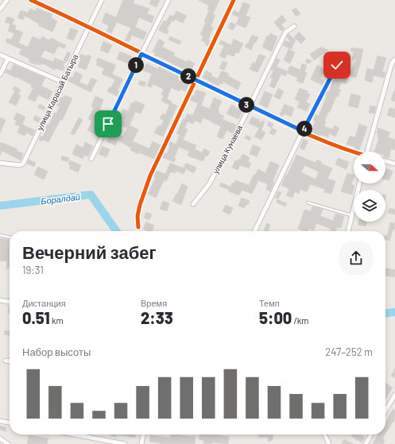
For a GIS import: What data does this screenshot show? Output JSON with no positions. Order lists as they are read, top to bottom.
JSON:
{
  "streets": {
    "street": ["улица Карасай Батыра", "улица Кунаева"]
  },
  "water": ["Боралдай"],
  "north": "right",
  "page": {
    "pins": [
      "1",
      "2",
      "3",
      "4"
    ],
    "heading": ["Вечерний забег", "19:31"],
    "stats": [
      ["Дистанция", "0.51 km"],
      ["Время", "2:33"],
      ["Темп", "5:00 /km"]
    ],
    "chart": ["Набор высоты", "247–252 m"]
  }
}
